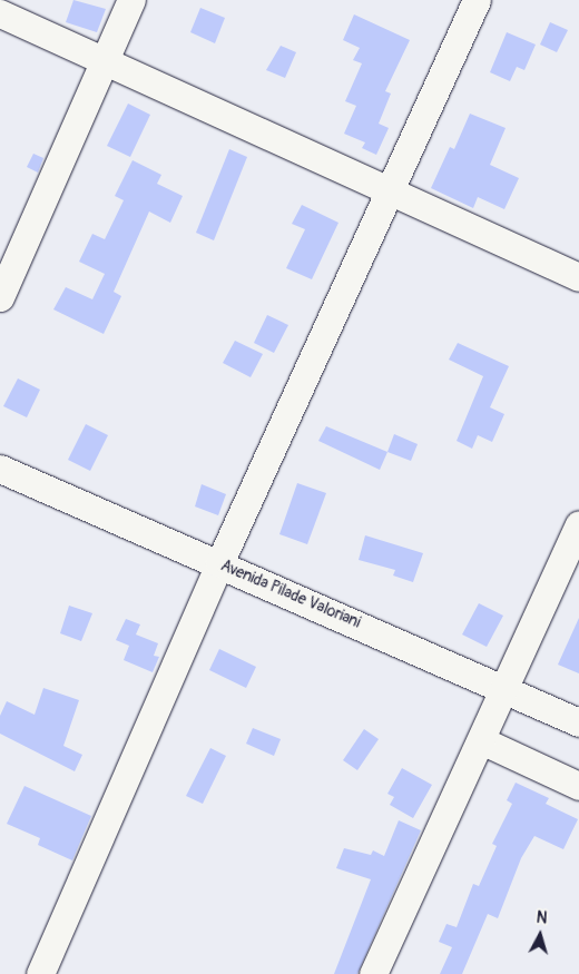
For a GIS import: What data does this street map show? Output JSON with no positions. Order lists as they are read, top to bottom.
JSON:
{
  "streets": {
    "street": ["Avenida Pilade Valoriani"]
  },
  "north": "top"
}
